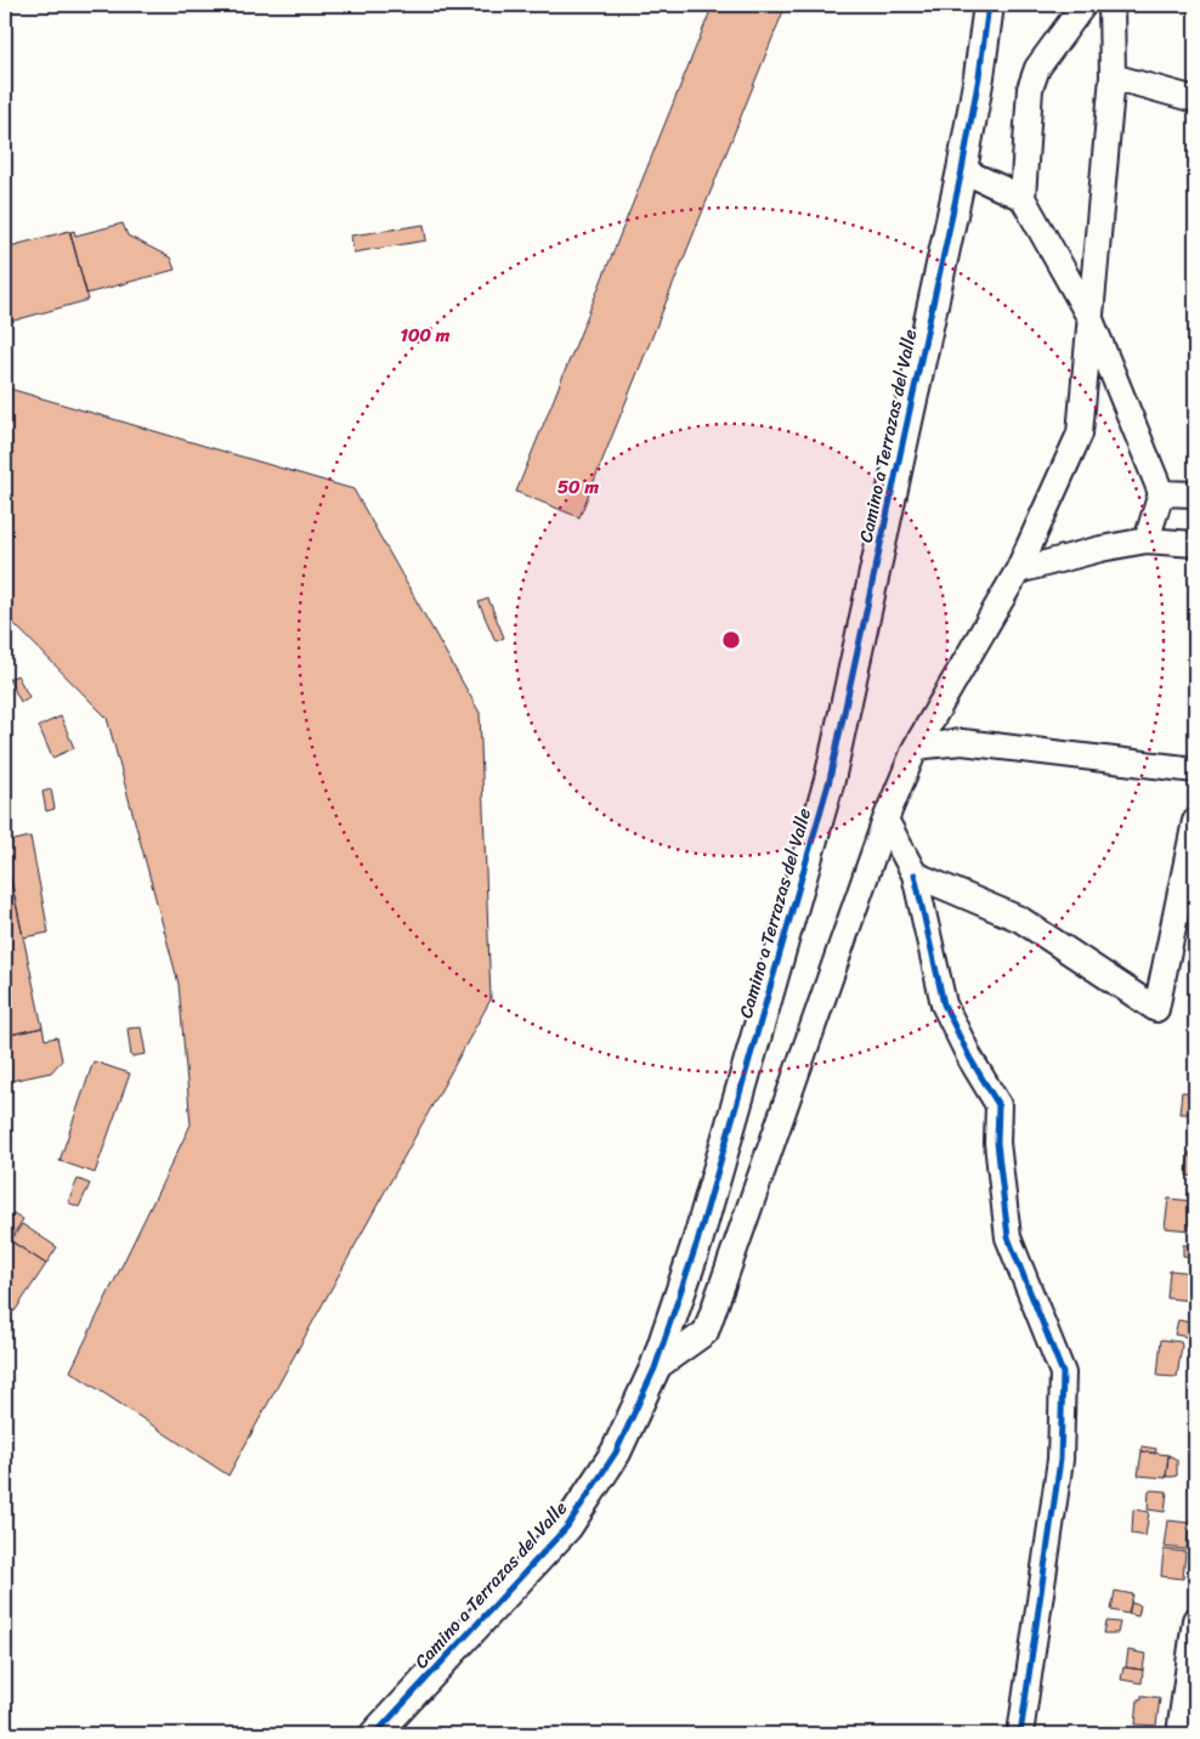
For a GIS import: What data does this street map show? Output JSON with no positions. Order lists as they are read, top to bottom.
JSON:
{
  "streets": {
    "street": ["Camino a Terrazas del Valle"]
  },
  "rings": ["100 m", "50 m"]
}
